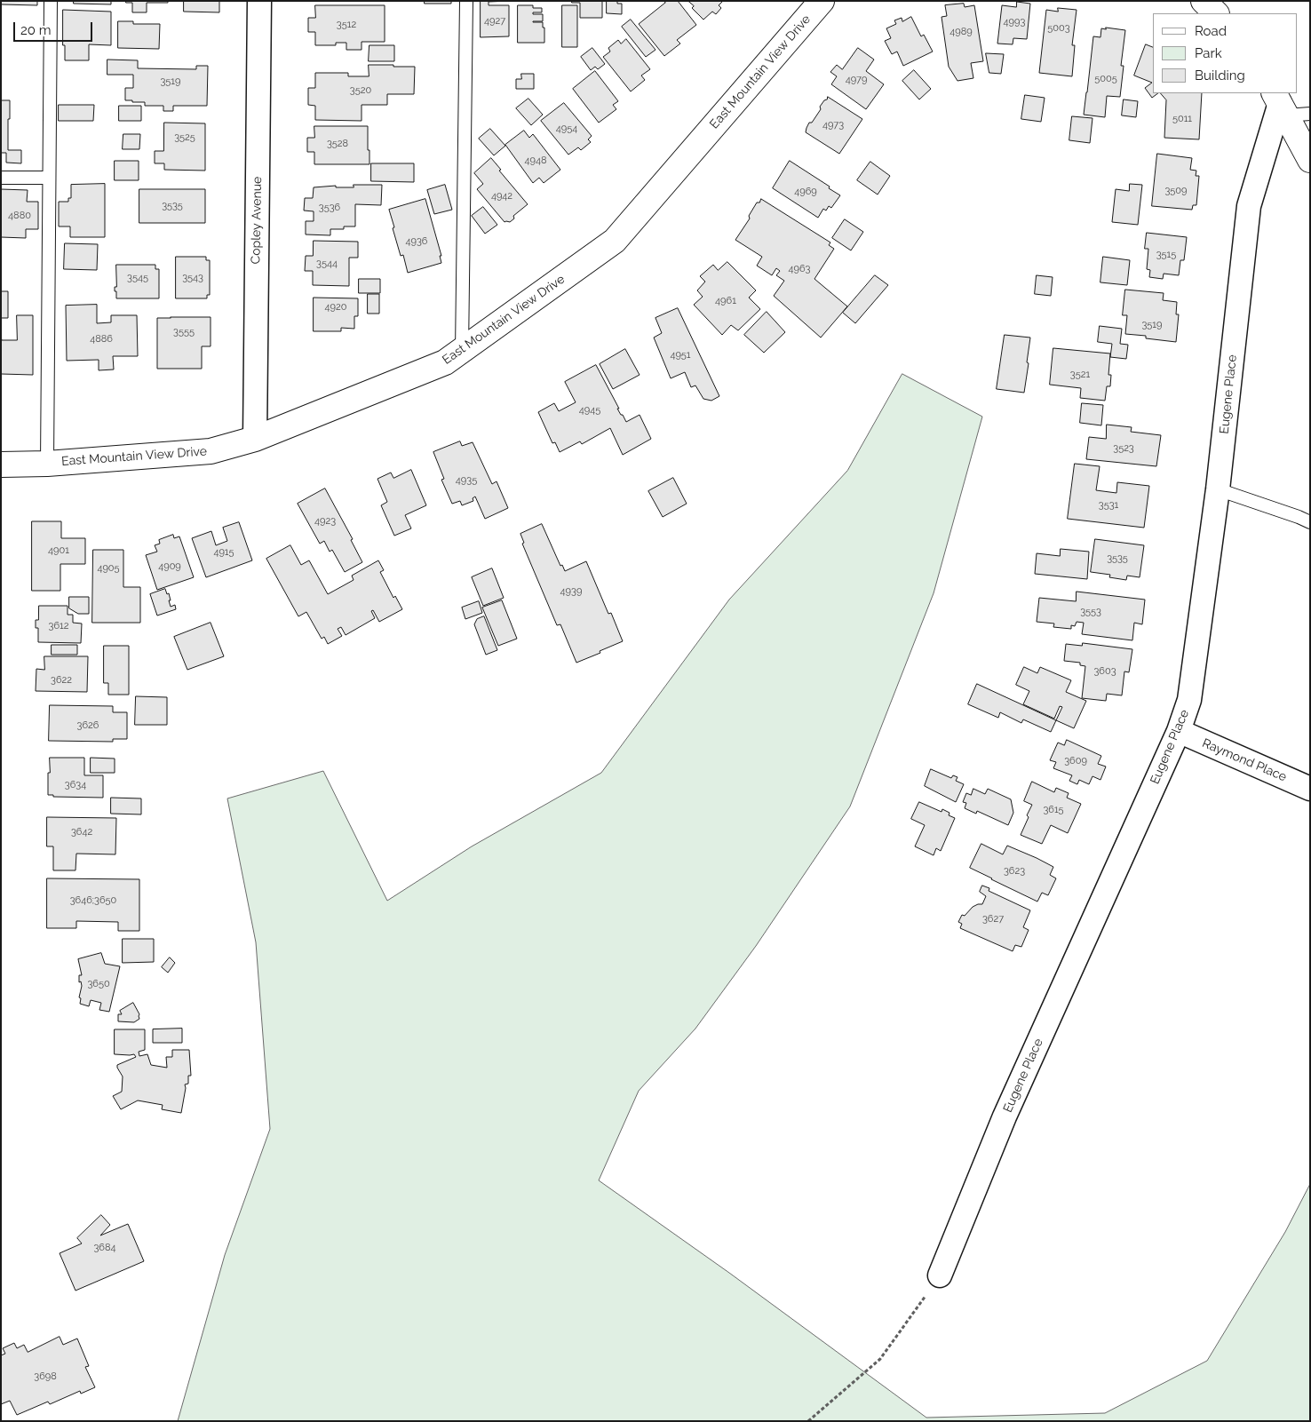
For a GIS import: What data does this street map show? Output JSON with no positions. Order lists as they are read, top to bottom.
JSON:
{
  "streets": {
    "street": [
      "East Mountain View Drive",
      "Copley Avenue",
      "Eugene Place",
      "Raymond Place"
    ]
  },
  "crossings": [
    ["East Mountain View Drive", "Copley Avenue"],
    ["Eugene Place", "Raymond Place"]
  ],
  "house_numbers": [
    "4927",
    "4993",
    "3512",
    "5003",
    "4989",
    "5005",
    "4979",
    "3519",
    "3520",
    "5011",
    "4973",
    "4954",
    "3525",
    "3528",
    "4948",
    "3509",
    "4969",
    "4942",
    "3535",
    "3536",
    "4880",
    "4936",
    "3515",
    "3544",
    "4963",
    "3545",
    "3543",
    "4961",
    "4920",
    "3519",
    "3555",
    "4886",
    "4951",
    "3521",
    "4945",
    "3523",
    "4935",
    "3531",
    "4923",
    "4901",
    "4915",
    "3535",
    "4909",
    "4905",
    "4939",
    "3553",
    "3612",
    "3603",
    "3622",
    "3626",
    "3609",
    "3634",
    "3615",
    "3642",
    "3623",
    "3646;3650",
    "3627",
    "3650",
    "3684",
    "3698"
  ],
  "legend": ["Road", "Park", "Building"],
  "scale_bar": "20 m"
}
